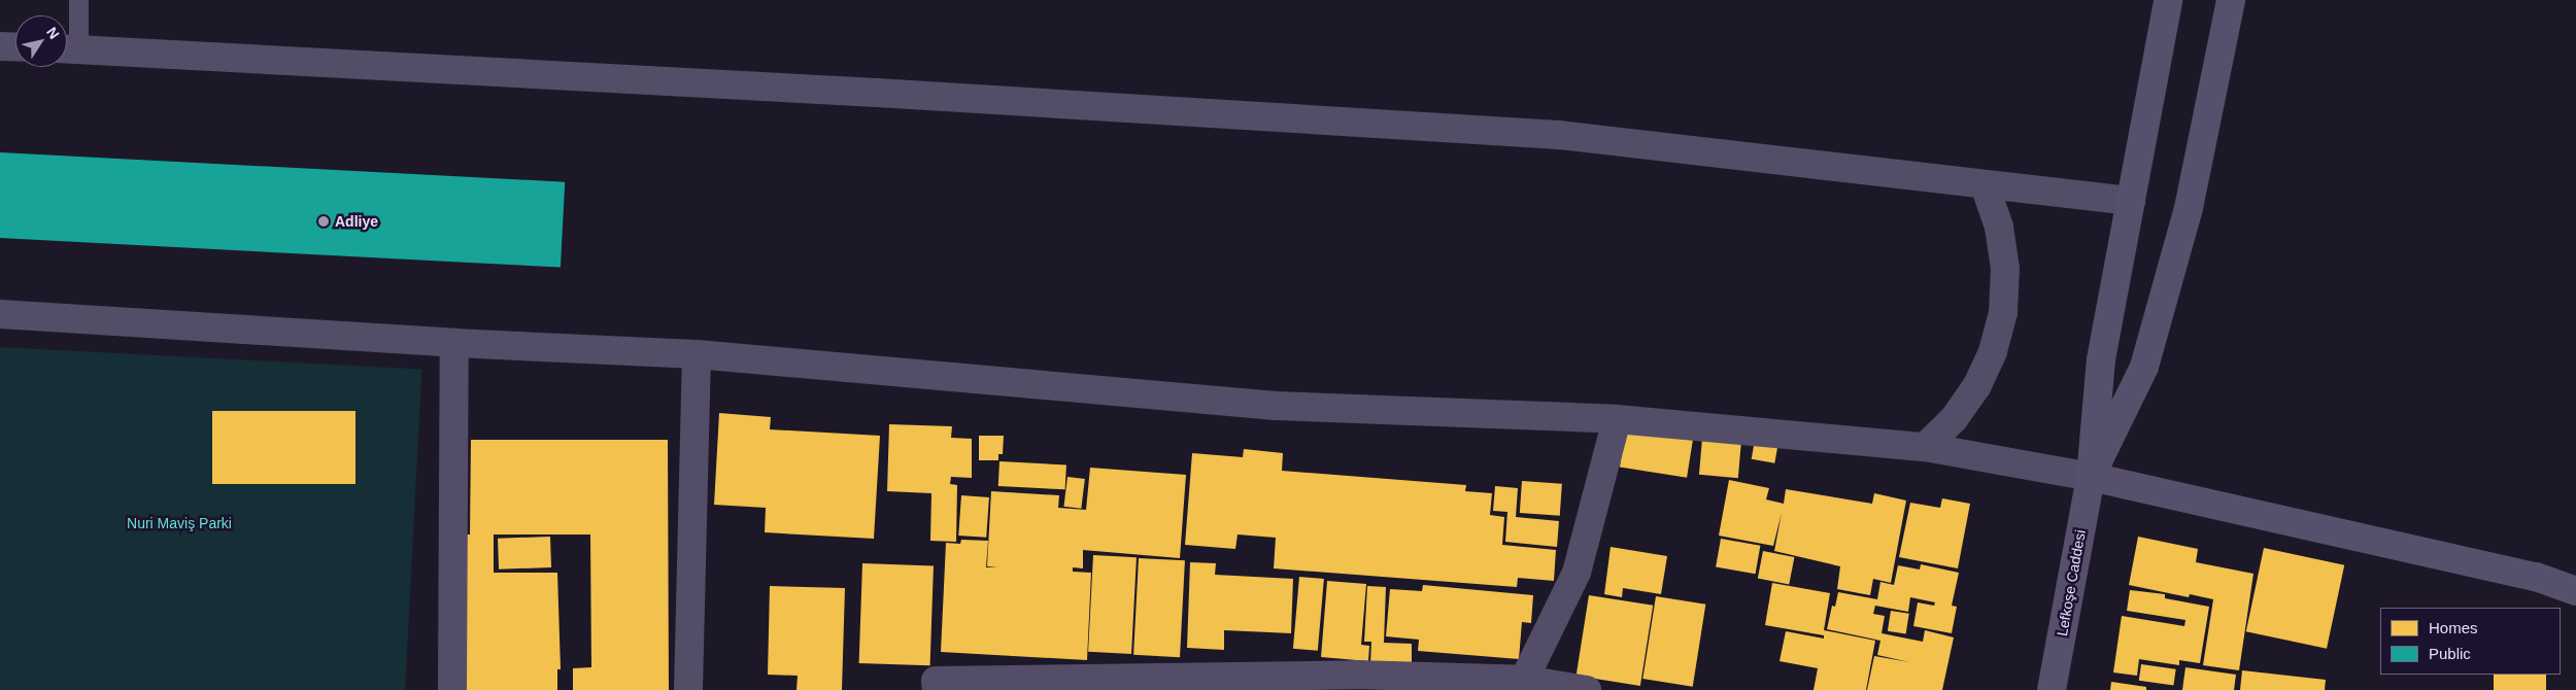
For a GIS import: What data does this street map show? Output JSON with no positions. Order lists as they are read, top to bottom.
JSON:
{
  "streets": {
    "main road": ["Lefkoşe Caddesi"]
  },
  "parks": ["Nuri Maviş Parki"],
  "places": ["Adliye"],
  "legend": ["Homes", "Public"],
  "north": "top right"
}
